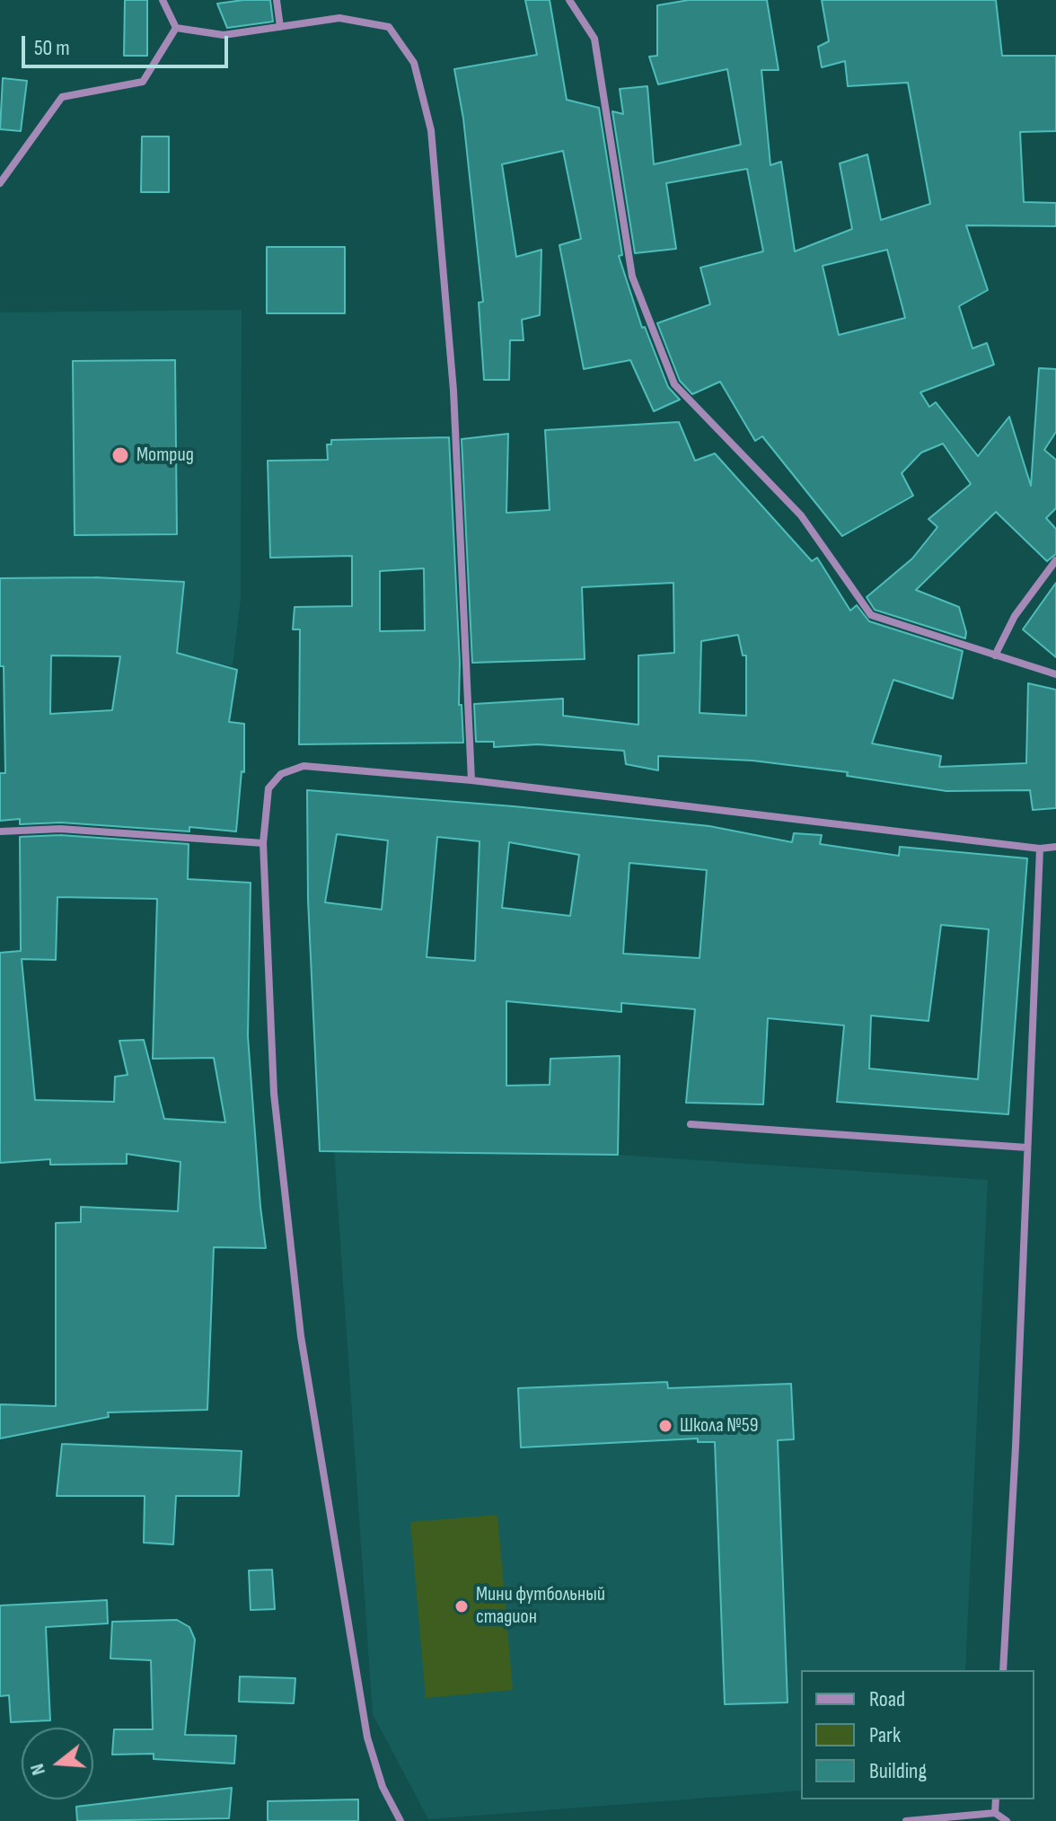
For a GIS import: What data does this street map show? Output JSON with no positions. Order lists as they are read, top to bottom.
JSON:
{
  "places": ["Мотрид", "Школа №59", "Мини футбольный стадион"],
  "legend": ["Road", "Park", "Building"],
  "scale_bar": "50 m",
  "north": "left"
}
